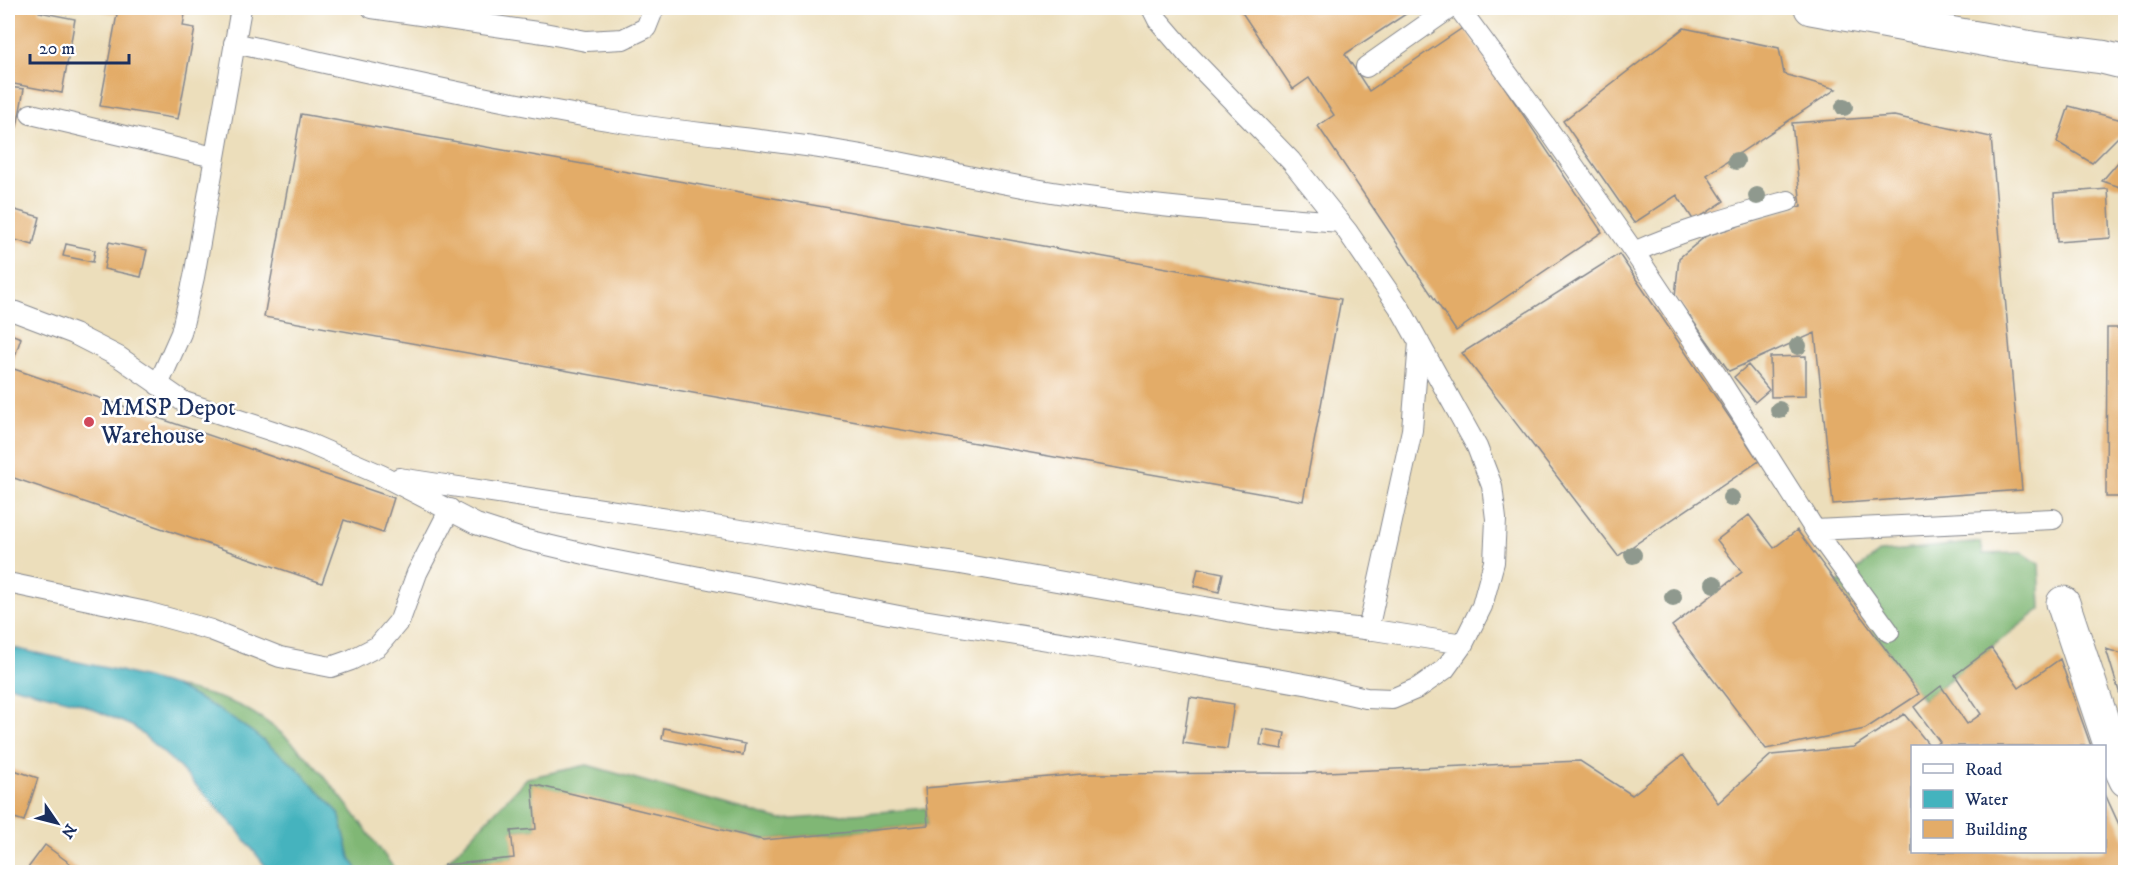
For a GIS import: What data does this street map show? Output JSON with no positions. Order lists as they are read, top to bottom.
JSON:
{
  "places": ["MMSP Depot Warehouse"],
  "legend": ["Road", "Water", "Building"],
  "scale_bar": "20 m",
  "north": "bottom right"
}
